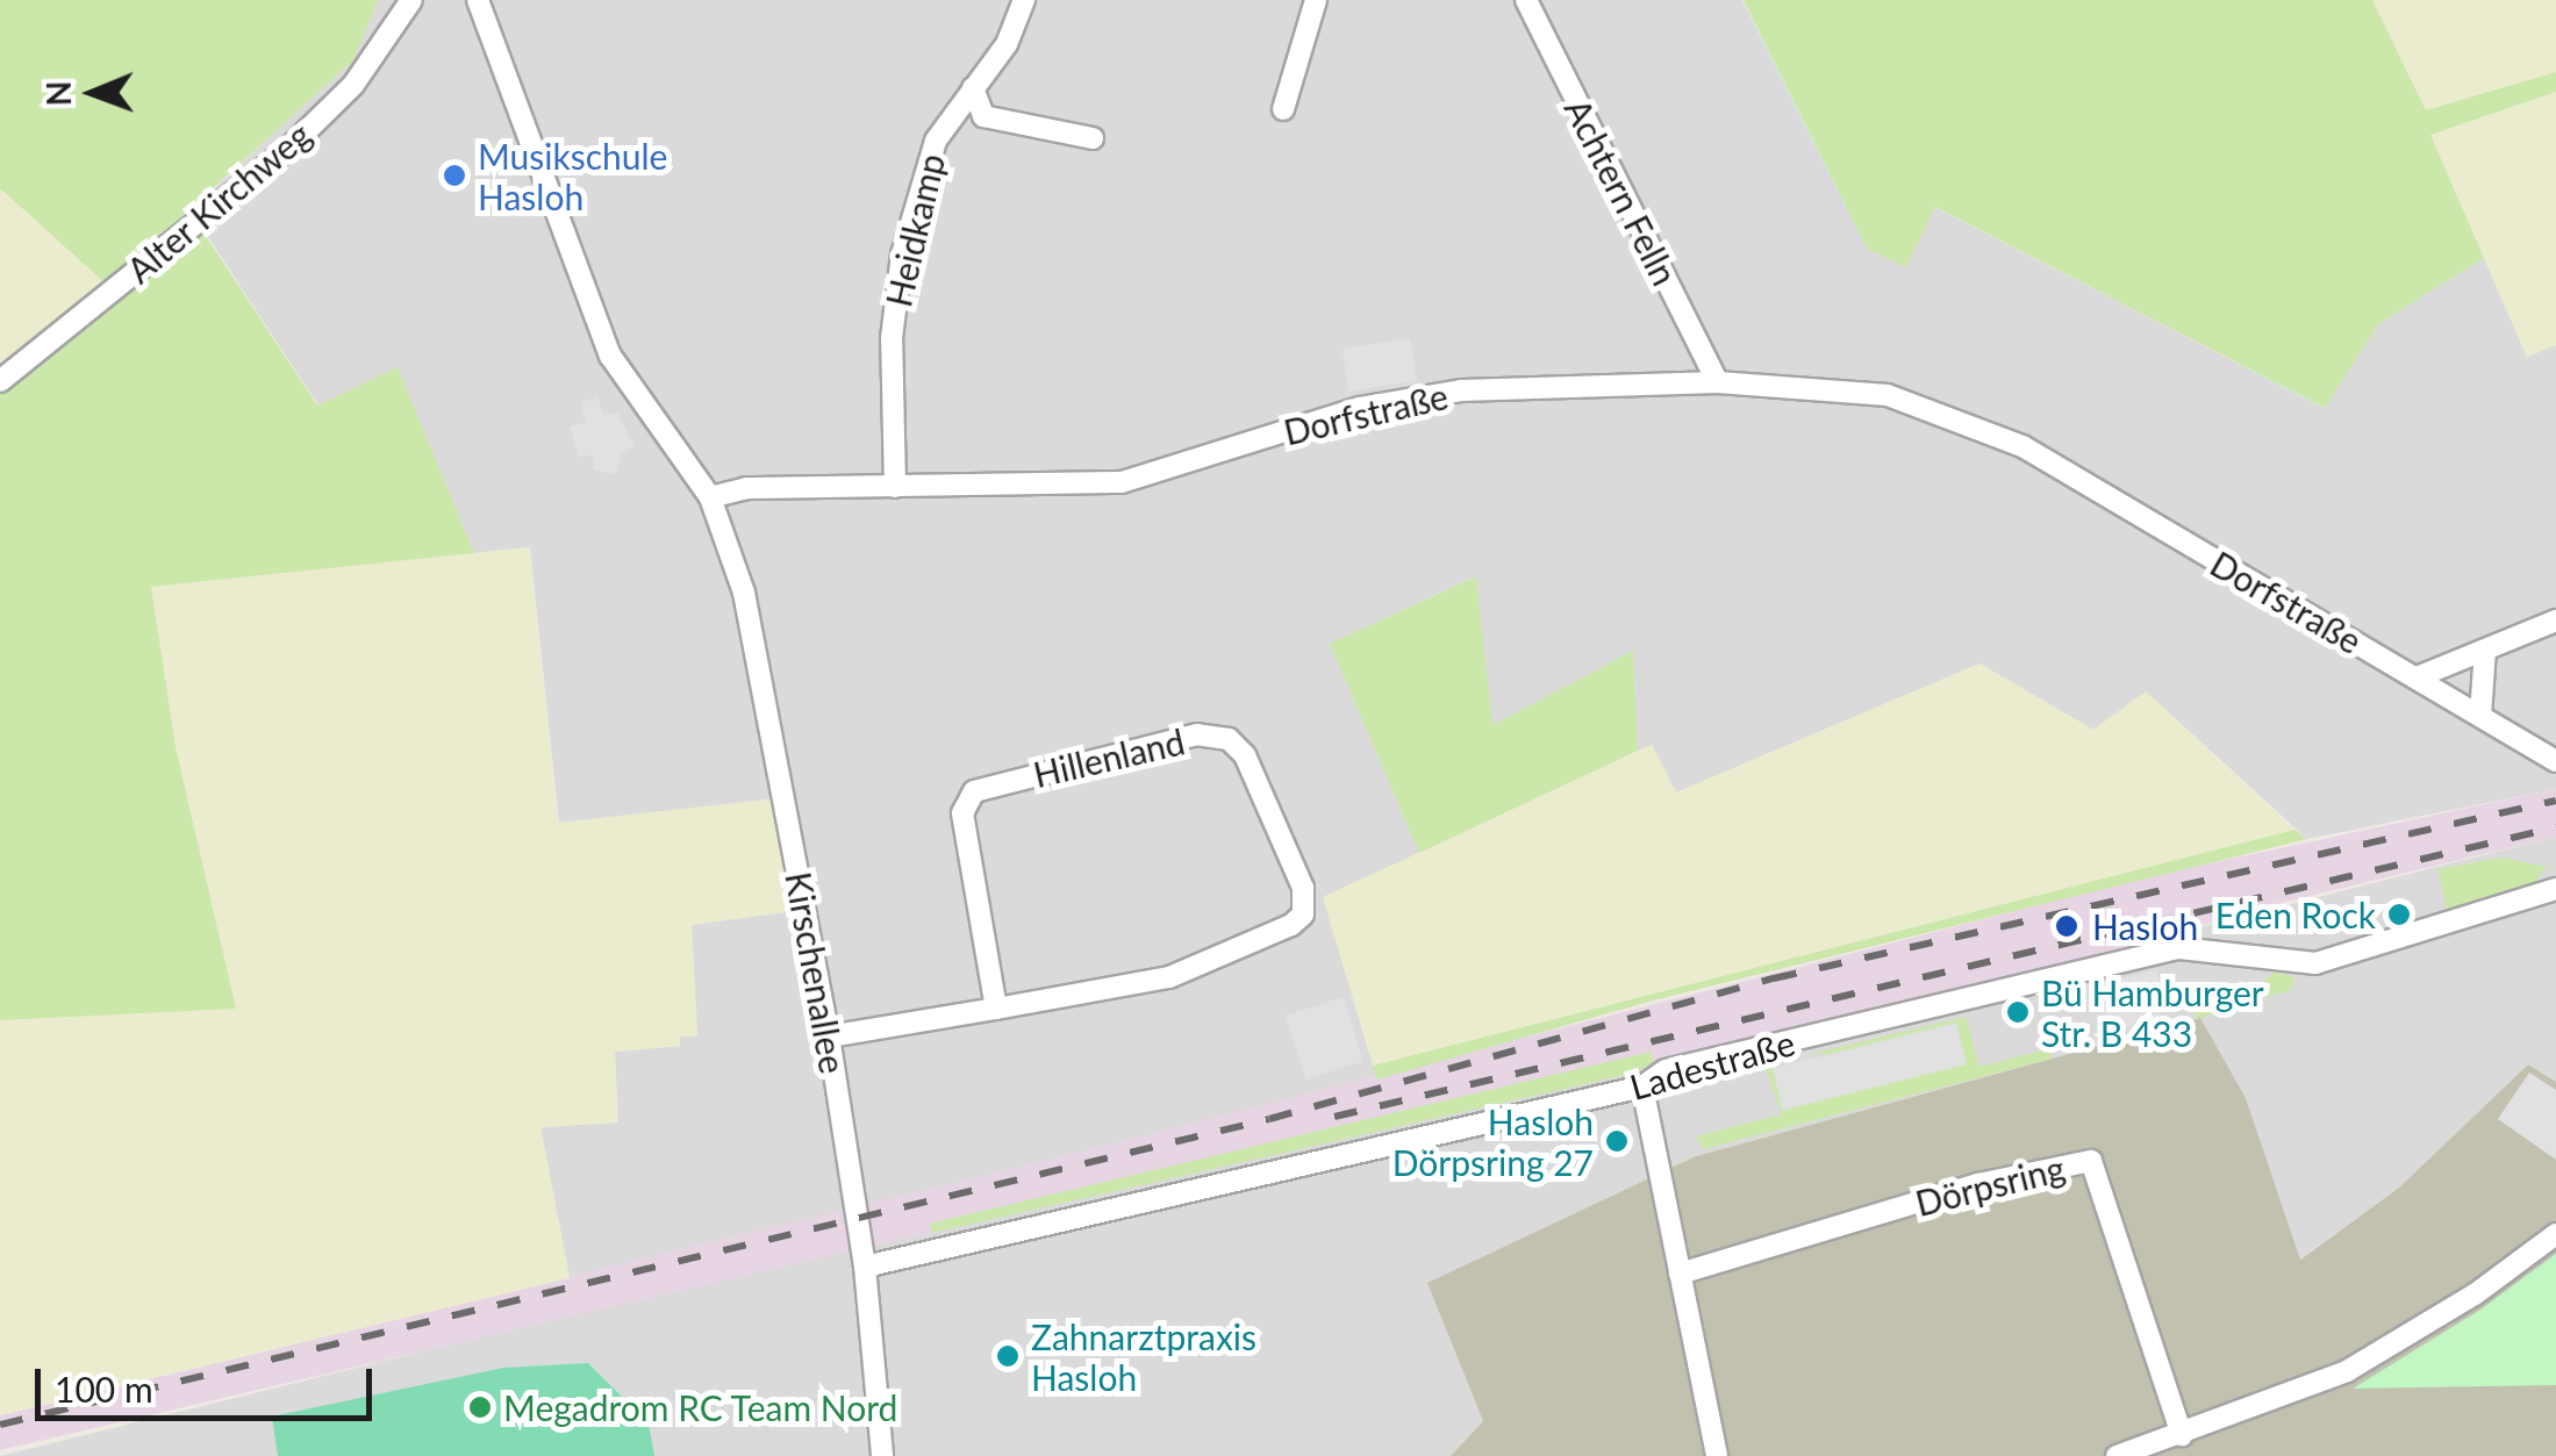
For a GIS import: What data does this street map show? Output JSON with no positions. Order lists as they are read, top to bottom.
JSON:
{
  "streets": {
    "street": [
      "Achtern Felln",
      "Alter Kirchweg",
      "Heidkamp",
      "Dorfstraße",
      "Hillenland",
      "Kirschenallee",
      "Ladestraße",
      "Dörpsring"
    ]
  },
  "crossings": [
    ["Achtern Felln", "Dorfstraße"],
    ["Heidkamp", "Dorfstraße"],
    ["Dorfstraße", "Kirschenallee"],
    ["Hillenland", "Kirschenallee"],
    ["Kirschenallee", "Ladestraße"]
  ],
  "places": [
    "Musikschule Hasloh",
    "Eden Rock",
    "Hasloh",
    "Bü Hamburger Str. B 433",
    "Hasloh Dörpsring 27",
    "Zahnarztpraxis Hasloh",
    "Megadrom RC Team Nord"
  ],
  "scale_bar": "100 m",
  "north": "left"
}
